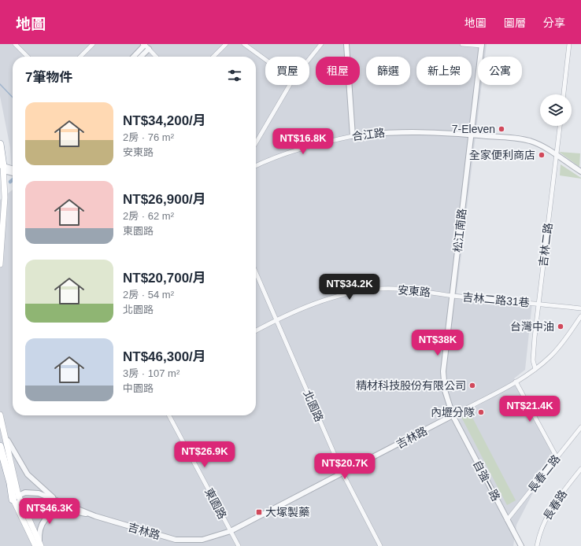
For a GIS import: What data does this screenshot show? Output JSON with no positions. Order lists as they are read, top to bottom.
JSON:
{
  "streets": {
    "street": [
      "合江路",
      "松江南路",
      "吉林二路",
      "安東路",
      "吉林二路31巷",
      "北園路",
      "吉林路",
      "長春二路",
      "自強一路",
      "東園路",
      "長春路"
    ]
  },
  "crossings": [
    ["合江路", "松江南路"],
    ["合江路", "吉林二路"],
    ["松江南路", "安東路"],
    ["松江南路", "吉林二路31巷"],
    ["松江南路", "吉林路"],
    ["松江南路", "自強一路"],
    ["吉林二路", "吉林二路31巷"],
    ["吉林二路", "吉林路"],
    ["安東路", "吉林二路31巷"],
    ["安東路", "北園路"],
    ["北園路", "吉林路"],
    ["吉林路", "自強一路"],
    ["吉林路", "東園路"],
    ["長春二路", "自強一路"]
  ],
  "places": {
    "other": [
      "7-Eleven",
      "全家便利商店",
      "台灣中油",
      "精材科技股份有限公司",
      "內壢分隊"
    ],
    "transit": ["大塚製藥"]
  },
  "page": {
    "header": "地圖",
    "nav": ["地圖", "圖層", "分享"],
    "chip": [
      "買屋",
      "租屋",
      "篩選",
      "新上架",
      "公寓"
    ],
    "heading": "7筆物件",
    "list": [
      {
        "name": "NT$34,200/月",
        "note": "2房 · 76 m² · 安東路"
      },
      {
        "name": "NT$26,900/月",
        "note": "2房 · 62 m² · 東園路"
      },
      {
        "name": "NT$20,700/月",
        "note": "2房 · 54 m² · 北園路"
      },
      {
        "name": "NT$46,300/月",
        "note": "3房 · 107 m² · 中園路"
      }
    ],
    "price": [
      "NT$16.8K",
      "NT$34.2K",
      "NT$38K",
      "NT$21.4K",
      "NT$26.9K",
      "NT$20.7K",
      "NT$46.3K"
    ]
  }
}
